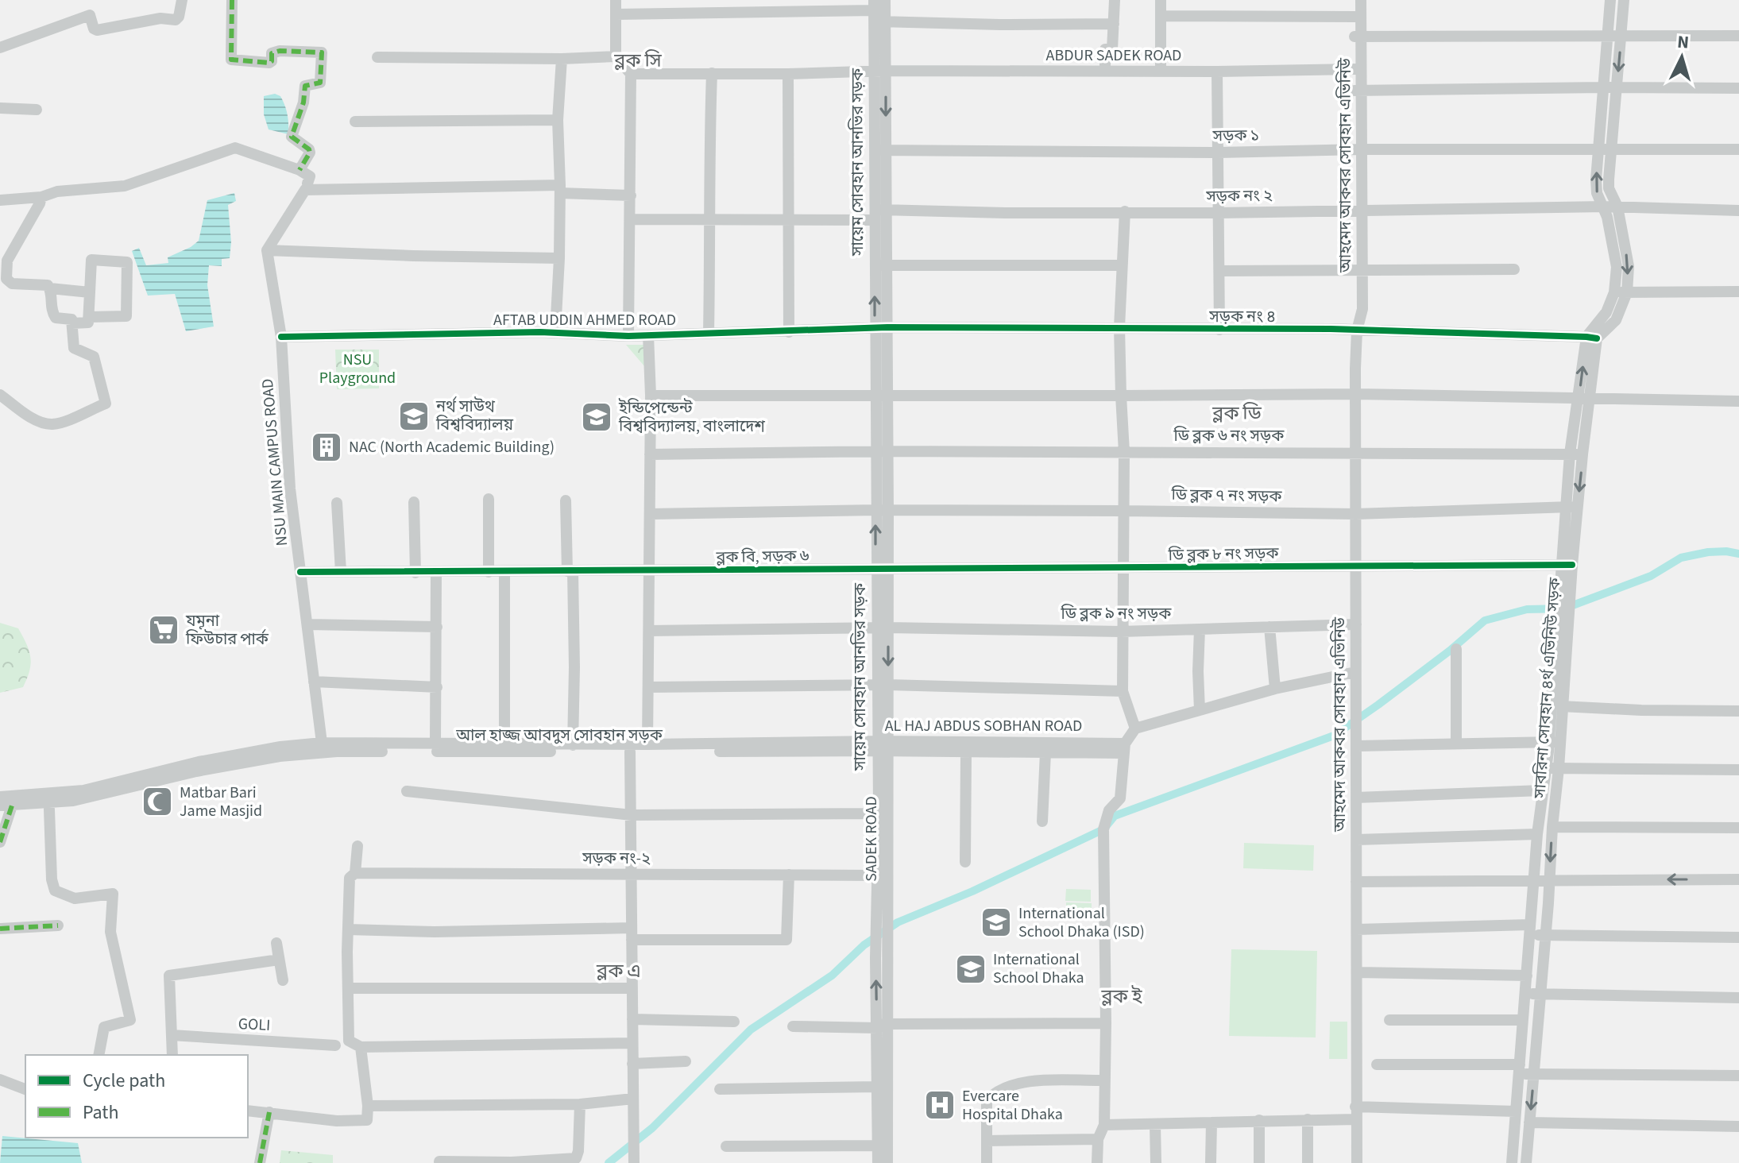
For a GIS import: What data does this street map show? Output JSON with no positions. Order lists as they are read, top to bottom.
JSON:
{
  "streets": {
    "street": [
      "ABDUR SADEK ROAD",
      "সড়ক ১",
      "সায়েম সোবহান আনভির সড়ক",
      "আহমেদ আকবর সোবহান এভিনিউ",
      "সড়ক নং ২",
      "সড়ক নং ৪",
      "AFTAB UDDIN AHMED ROAD",
      "ডি ব্লক ৬ নং সড়ক",
      "NSU MAIN CAMPUS ROAD",
      "ডি ব্লক ৭ নং সড়ক",
      "ডি ব্লক ৮ নং সড়ক",
      "ব্লক বি, সড়ক ৬",
      "ডি ব্লক ৯ নং সড়ক",
      "সাবরিনা সোবহান ৪র্থ এভিনিউ সড়ক",
      "AL HAJ ABDUS SOBHAN ROAD",
      "আল হাজ্জ আবদুস সোবহান সড়ক",
      "SADEK ROAD",
      "সড়ক নং-২",
      "GOLI"
    ]
  },
  "crossings": [
    ["ABDUR SADEK ROAD", "সায়েম সোবহান আনভির সড়ক"],
    ["ABDUR SADEK ROAD", "আহমেদ আকবর সোবহান এভিনিউ"],
    ["সড়ক ১", "সায়েম সোবহান আনভির সড়ক"],
    ["সড়ক ১", "আহমেদ আকবর সোবহান এভিনিউ"],
    ["সায়েম সোবহান আনভির সড়ক", "সড়ক নং ২"],
    ["সায়েম সোবহান আনভির সড়ক", "AFTAB UDDIN AHMED ROAD"],
    ["সায়েম সোবহান আনভির সড়ক", "ডি ব্লক ৬ নং সড়ক"],
    ["সায়েম সোবহান আনভির সড়ক", "ডি ব্লক ৭ নং সড়ক"],
    ["সায়েম সোবহান আনভির সড়ক", "ডি ব্লক ৮ নং সড়ক"],
    ["সায়েম সোবহান আনভির সড়ক", "ব্লক বি, সড়ক ৬"],
    ["সায়েম সোবহান আনভির সড়ক", "ডি ব্লক ৯ নং সড়ক"],
    ["সায়েম সোবহান আনভির সড়ক", "AL HAJ ABDUS SOBHAN ROAD"],
    ["সায়েম সোবহান আনভির সড়ক", "আল হাজ্জ আবদুস সোবহান সড়ক"],
    ["সায়েম সোবহান আনভির সড়ক", "SADEK ROAD"],
    ["সায়েম সোবহান আনভির সড়ক", "সড়ক নং-২"],
    ["আহমেদ আকবর সোবহান এভিনিউ", "সড়ক নং ২"],
    ["আহমেদ আকবর সোবহান এভিনিউ", "সড়ক নং ৪"],
    ["আহমেদ আকবর সোবহান এভিনিউ", "ডি ব্লক ৬ নং সড়ক"],
    ["আহমেদ আকবর সোবহান এভিনিউ", "ডি ব্লক ৭ নং সড়ক"],
    ["আহমেদ আকবর সোবহান এভিনিউ", "ডি ব্লক ৮ নং সড়ক"],
    ["আহমেদ আকবর সোবহান এভিনিউ", "ডি ব্লক ৯ নং সড়ক"],
    ["সড়ক নং ৪", "AFTAB UDDIN AHMED ROAD"],
    ["সড়ক নং ৪", "সাবরিনা সোবহান ৪র্থ এভিনিউ সড়ক"],
    ["AFTAB UDDIN AHMED ROAD", "NSU MAIN CAMPUS ROAD"],
    ["ডি ব্লক ৬ নং সড়ক", "সাবরিনা সোবহান ৪র্থ এভিনিউ সড়ক"],
    ["NSU MAIN CAMPUS ROAD", "ব্লক বি, সড়ক ৬"],
    ["NSU MAIN CAMPUS ROAD", "AL HAJ ABDUS SOBHAN ROAD"],
    ["ডি ব্লক ৭ নং সড়ক", "সাবরিনা সোবহান ৪র্থ এভিনিউ সড়ক"],
    ["ডি ব্লক ৮ নং সড়ক", "ব্লক বি, সড়ক ৬"],
    ["ডি ব্লক ৮ নং সড়ক", "সাবরিনা সোবহান ৪র্থ এভিনিউ সড়ক"],
    ["AL HAJ ABDUS SOBHAN ROAD", "আল হাজ্জ আবদুস সোবহান সড়ক"],
    ["AL HAJ ABDUS SOBHAN ROAD", "SADEK ROAD"],
    ["আল হাজ্জ আবদুস সোবহান সড়ক", "SADEK ROAD"]
  ],
  "districts": [
    "ব্লক সি",
    "ব্লক ডি",
    "ব্লক এ",
    "ব্লক ই"
  ],
  "parks": ["NSU Playground"],
  "places": {
    "school or university": [
      "নর্থ সাউথ বিশ্ববিদ্যালয়",
      "ইন্ডিপেন্ডেন্ট বিশ্ববিদ্যালয়, বাংলাদেশ",
      "International School Dhaka (ISD)",
      "International School Dhaka"
    ],
    "building": ["NAC (North Academic Building)"],
    "supermarket": ["যমুনা ফিউচার পার্ক"],
    "mosque": ["Matbar Bari Jame Masjid"],
    "hospital": ["Evercare Hospital Dhaka"]
  },
  "legend": ["Cycle path", "Path"],
  "north": "top"
}
